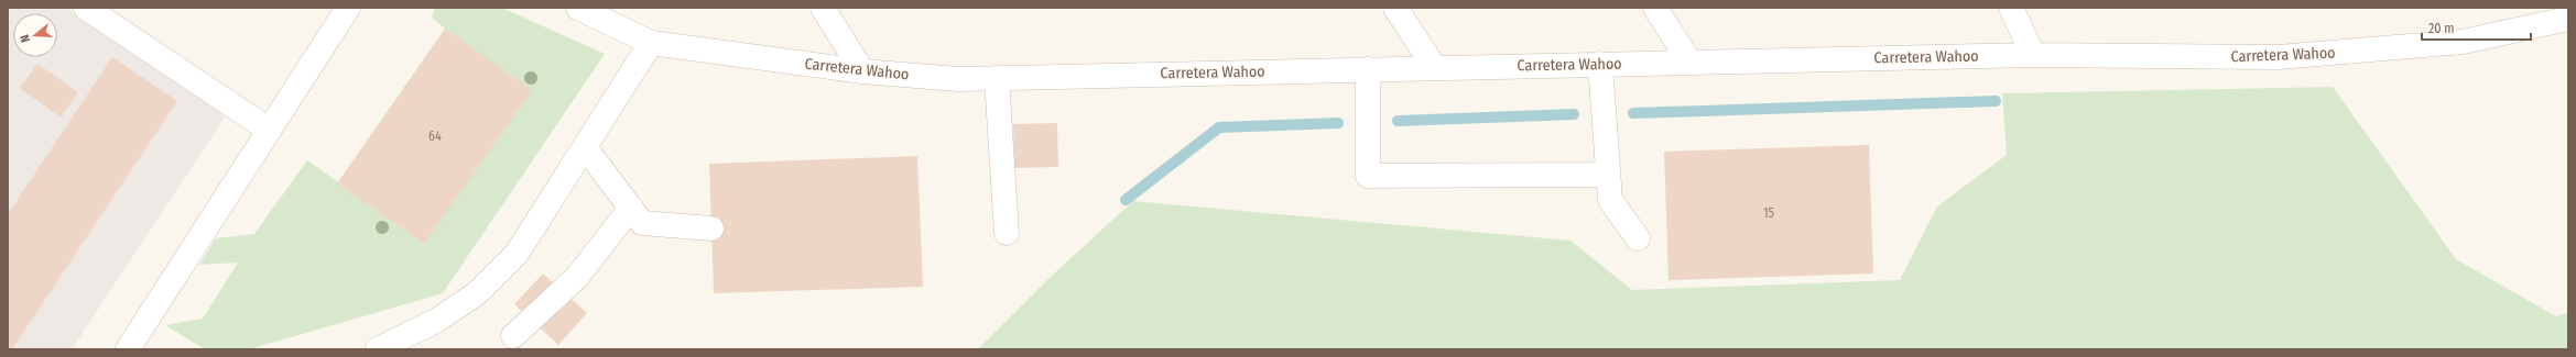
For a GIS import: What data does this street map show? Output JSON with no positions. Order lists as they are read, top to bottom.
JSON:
{
  "streets": {
    "street": ["Carretera Wahoo"]
  },
  "house_numbers": ["64", "15"],
  "scale_bar": "20 m",
  "north": "left"
}
